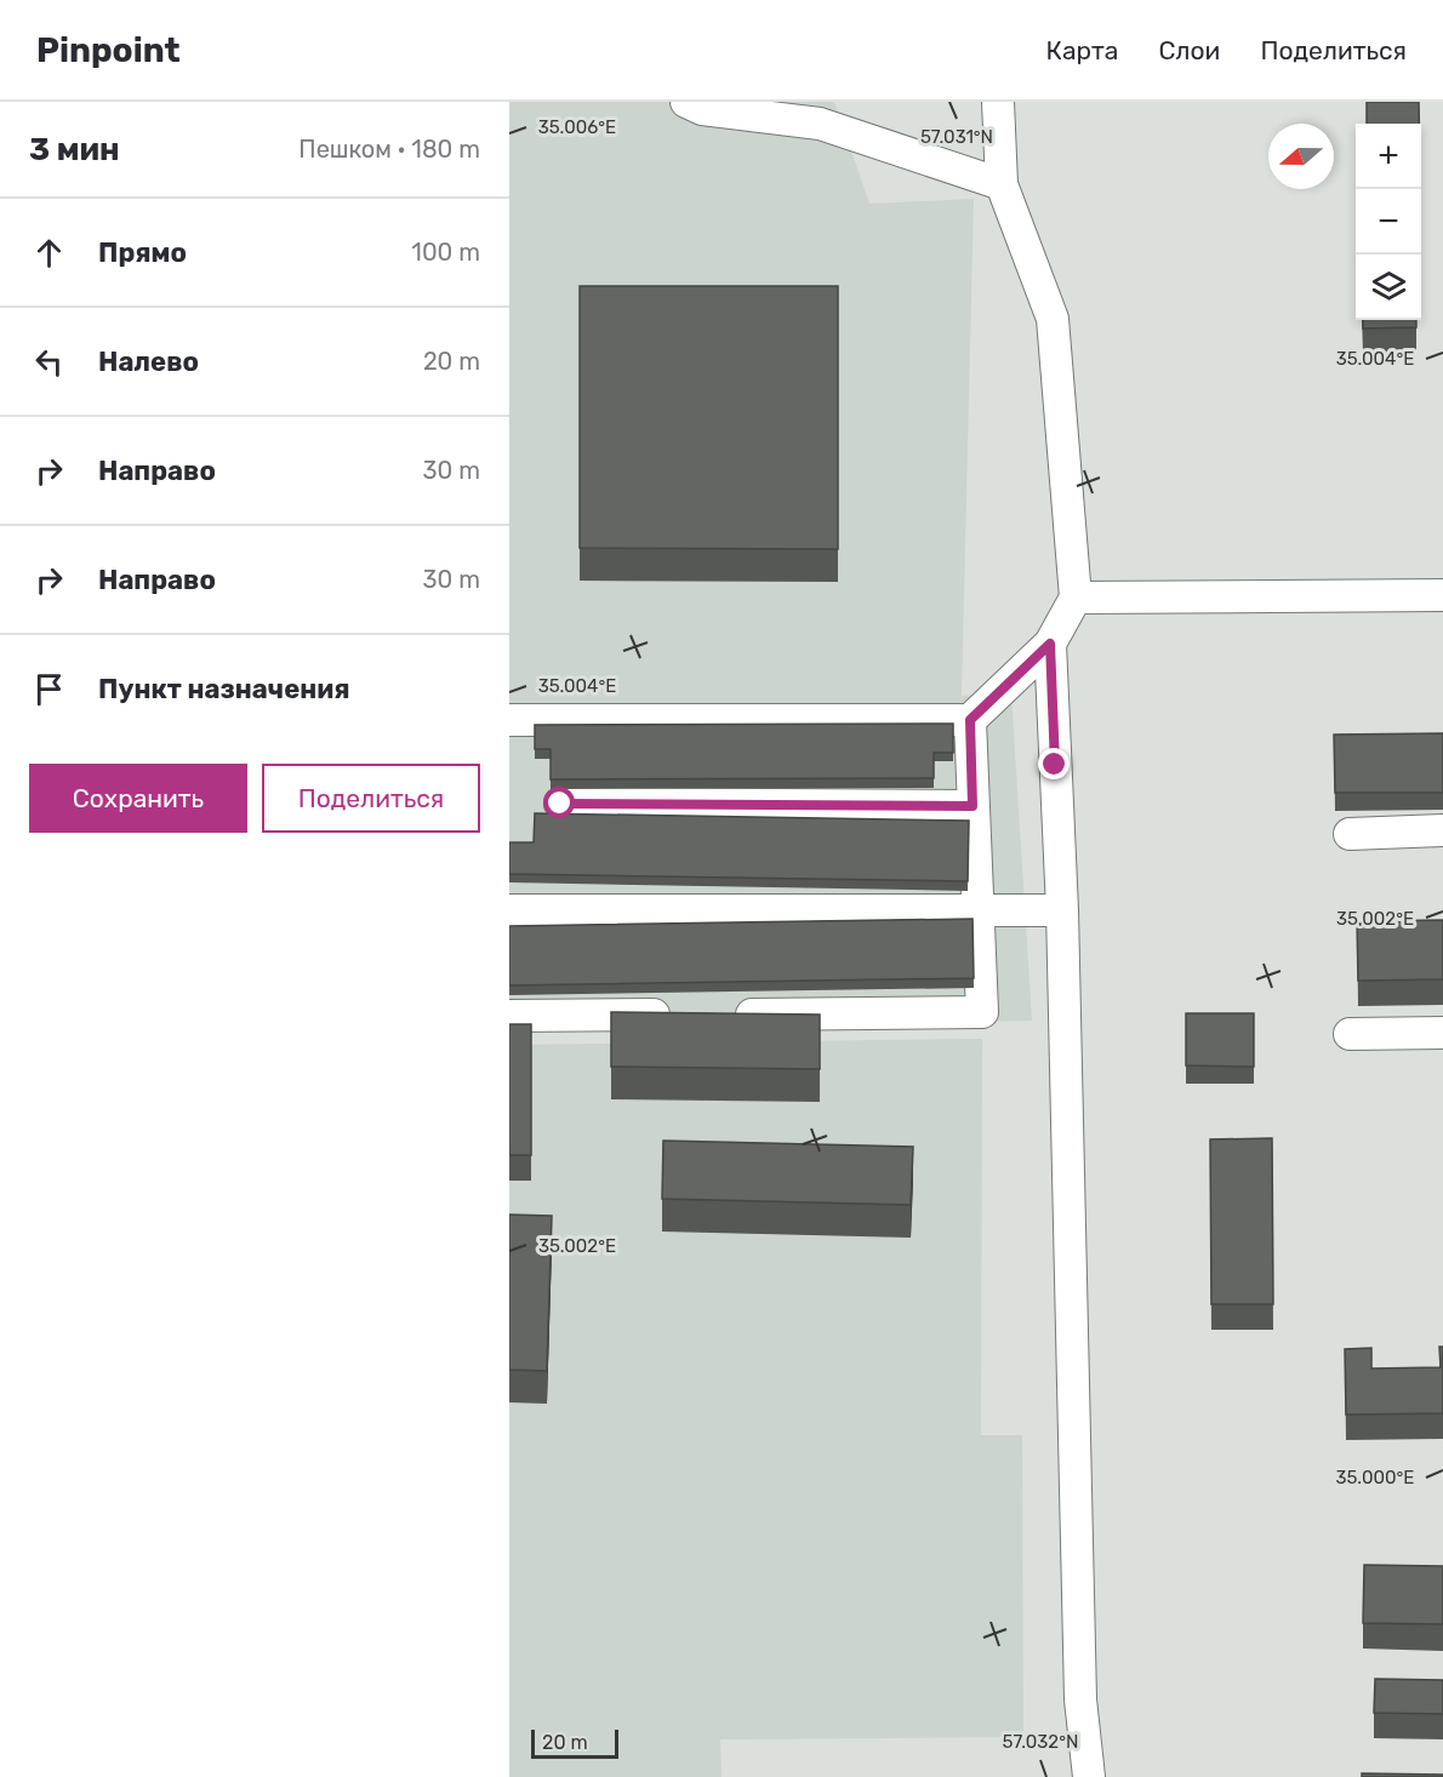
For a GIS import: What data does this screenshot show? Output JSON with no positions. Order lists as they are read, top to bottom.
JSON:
{
  "scale_bar": "20 m",
  "north": "left",
  "page": {
    "header": "Pinpoint",
    "nav": ["Карта", "Слои", "Поделиться"],
    "heading": ["3 мин", "Пешком · 180 m"],
    "map_buttons": ["+", "−"],
    "list": [
      ["Прямо", "100 m"],
      ["Налево", "20 m"],
      ["Направо", "30 m"],
      ["Направо", "30 m"],
      "Пункт назначения"
    ],
    "buttons": ["Сохранить", "Поделиться"],
    "scale": "20 m"
  },
  "coordinates": [
    "35.006°E",
    "57.031°N",
    "35.004°E",
    "35.002°E",
    "35.000°E",
    "57.032°N"
  ]
}
